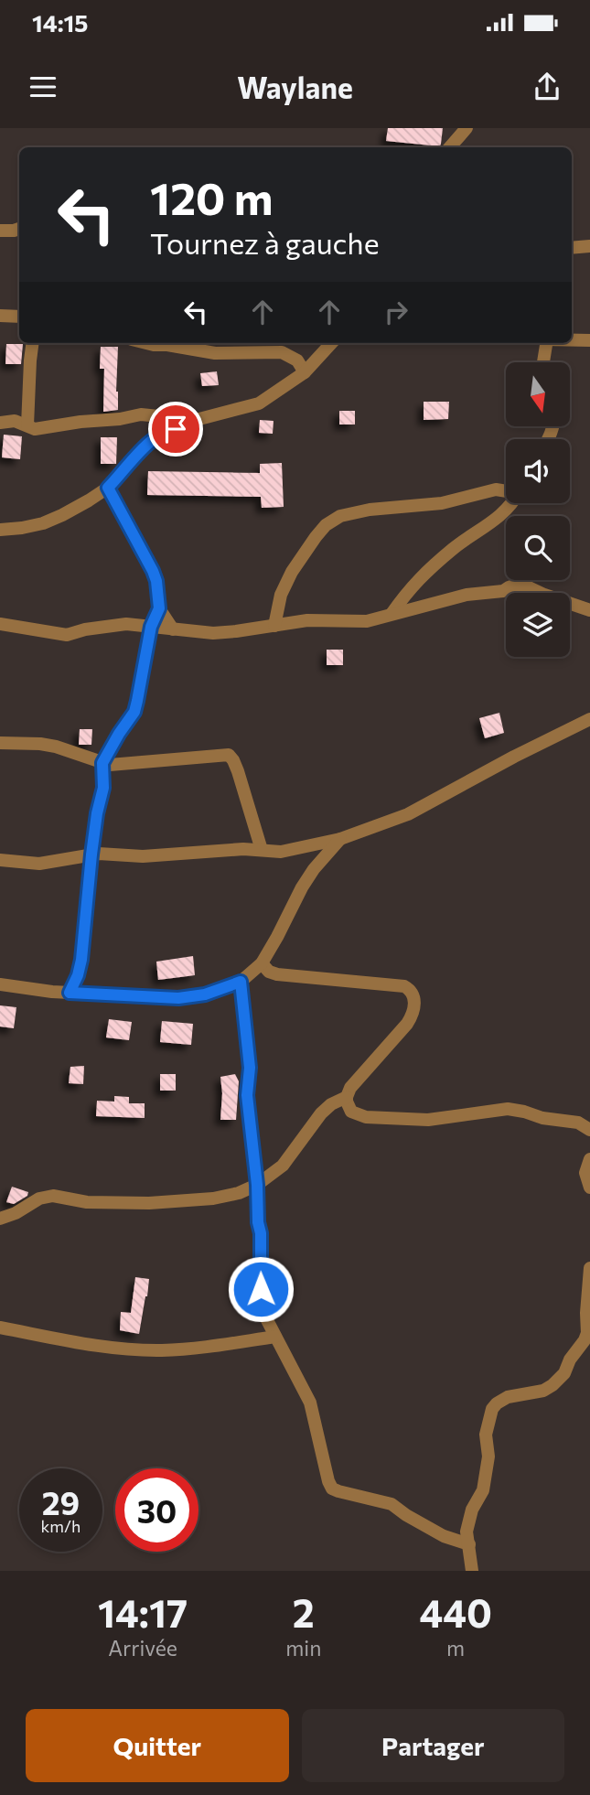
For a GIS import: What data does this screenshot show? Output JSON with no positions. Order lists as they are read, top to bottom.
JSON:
{
  "north": "bottom",
  "page": {
    "status": "14:15",
    "header": "Waylane",
    "turn": ["120 m", "Tournez à gauche"],
    "speed": "29 km/h",
    "limit": "30",
    "eta": [
      "14:17",
      "Arrivée",
      "2",
      "min",
      "440",
      "m"
    ],
    "buttons": ["Quitter", "Partager"]
  }
}
